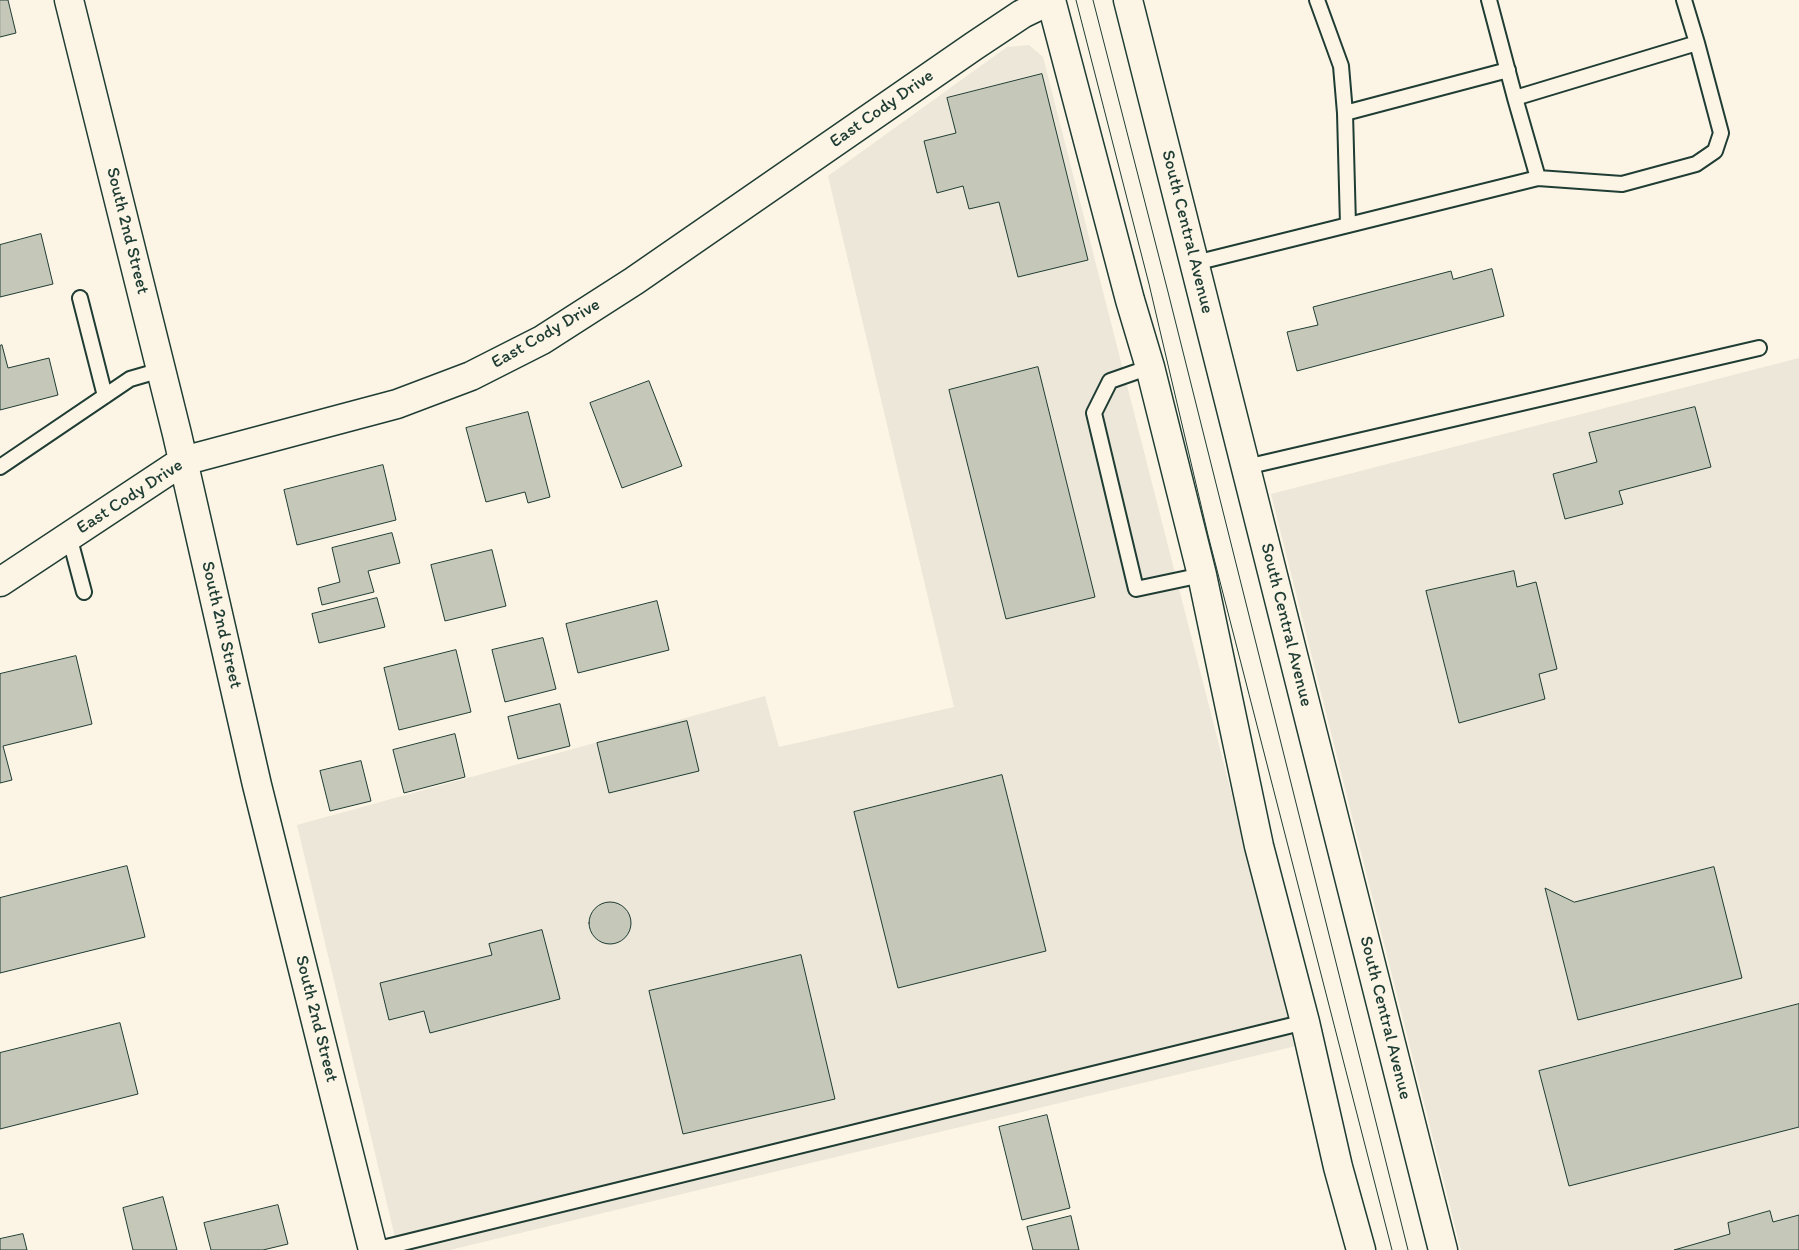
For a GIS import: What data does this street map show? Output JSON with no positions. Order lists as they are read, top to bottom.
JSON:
{
  "streets": {
    "main road": ["East Cody Drive", "South 2nd Street", "South Central Avenue"]
  },
  "crossings": [
    ["East Cody Drive", "South 2nd Street"]
  ]
}
